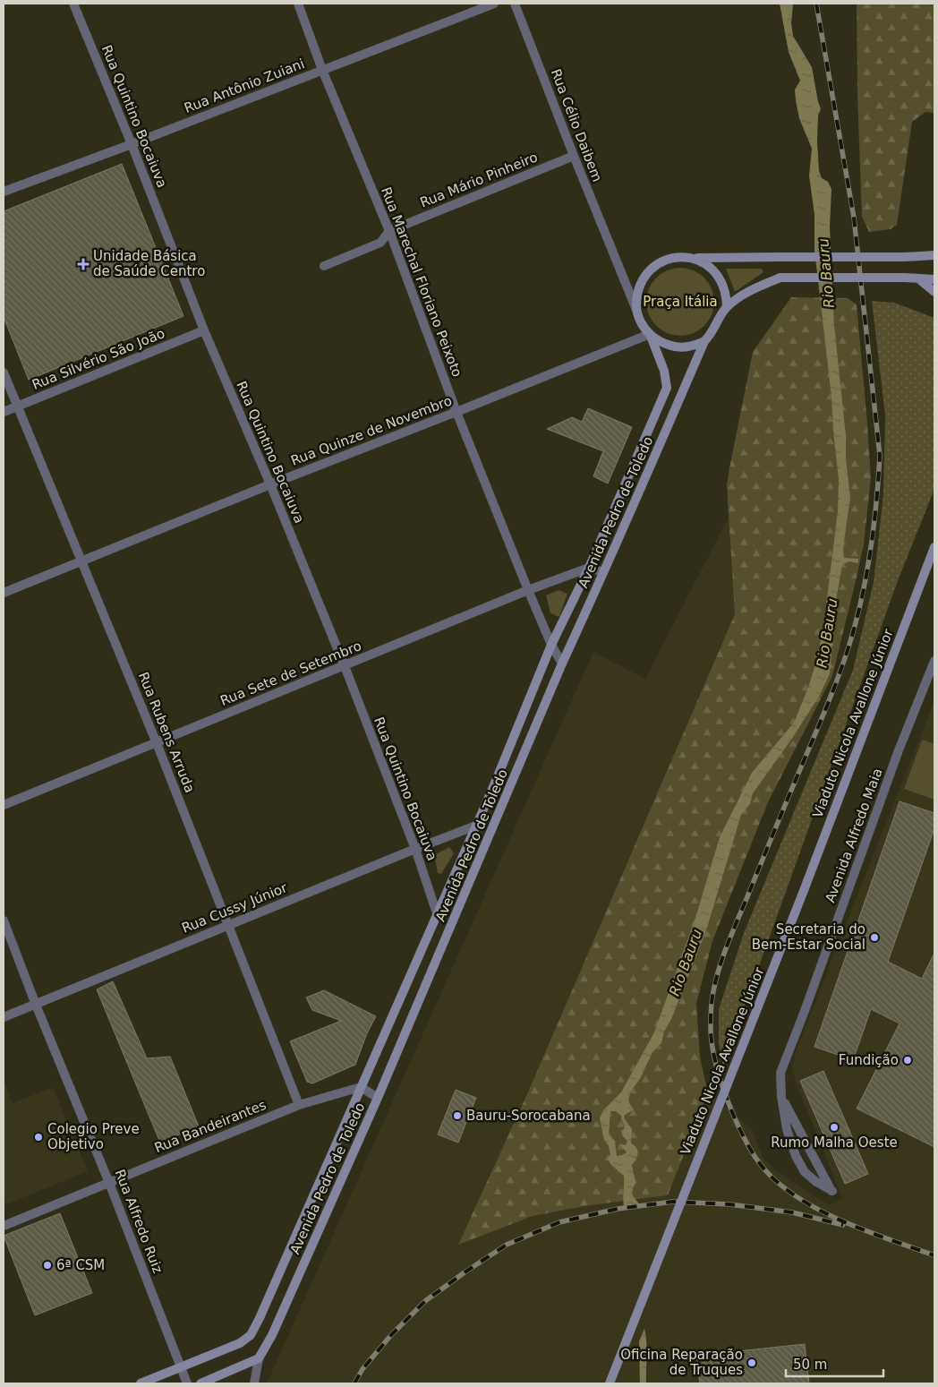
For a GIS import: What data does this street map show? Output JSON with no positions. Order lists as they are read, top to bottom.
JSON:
{
  "streets": {
    "main road": ["Avenida Pedro de Toledo", "Viaduto Nicola Avallone Júnior"],
    "street": [
      "Rua Antônio Zuiani",
      "Rua Quintino Bocaiuva",
      "Rua Célio Daibem",
      "Rua Mário Pinheiro",
      "Rua Marechal Floriano Peixoto",
      "Rua Silvério São João",
      "Rua Quinze de Novembro",
      "Rua Sete de Setembro",
      "Rua Rubens Arruda",
      "Avenida Alfredo Maia",
      "Rua Cussy Júnior",
      "Rua Bandeirantes",
      "Rua Alfredo Ruiz"
    ]
  },
  "crossings": [
    ["Rua Antônio Zuiani", "Rua Quintino Bocaiuva"],
    ["Rua Antônio Zuiani", "Rua Marechal Floriano Peixoto"],
    ["Rua Quintino Bocaiuva", "Rua Silvério São João"],
    ["Rua Quintino Bocaiuva", "Rua Quinze de Novembro"],
    ["Rua Quintino Bocaiuva", "Avenida Pedro de Toledo"],
    ["Rua Quintino Bocaiuva", "Rua Sete de Setembro"],
    ["Rua Quintino Bocaiuva", "Rua Cussy Júnior"],
    ["Rua Célio Daibem", "Rua Mário Pinheiro"],
    ["Rua Célio Daibem", "Rua Quinze de Novembro"],
    ["Rua Célio Daibem", "Avenida Pedro de Toledo"],
    ["Rua Mário Pinheiro", "Rua Marechal Floriano Peixoto"],
    ["Rua Marechal Floriano Peixoto", "Rua Quinze de Novembro"],
    ["Rua Marechal Floriano Peixoto", "Avenida Pedro de Toledo"],
    ["Rua Marechal Floriano Peixoto", "Rua Sete de Setembro"],
    ["Rua Silvério São João", "Rua Rubens Arruda"],
    ["Rua Quinze de Novembro", "Avenida Pedro de Toledo"],
    ["Rua Quinze de Novembro", "Rua Rubens Arruda"],
    ["Avenida Pedro de Toledo", "Rua Sete de Setembro"],
    ["Avenida Pedro de Toledo", "Rua Cussy Júnior"],
    ["Avenida Pedro de Toledo", "Rua Bandeirantes"],
    ["Avenida Pedro de Toledo", "Rua Alfredo Ruiz"],
    ["Rua Sete de Setembro", "Rua Rubens Arruda"],
    ["Rua Rubens Arruda", "Rua Cussy Júnior"],
    ["Rua Rubens Arruda", "Rua Bandeirantes"],
    ["Rua Cussy Júnior", "Rua Alfredo Ruiz"],
    ["Rua Bandeirantes", "Rua Alfredo Ruiz"]
  ],
  "water": ["Rio Bauru"],
  "parks": ["Praça Itália"],
  "places": {
    "health": ["Unidade Básica de Saúde Centro"],
    "other": [
      "Secretaria do Bem-Estar Social",
      "Fundição",
      "Bauru-Sorocabana",
      "Rumo Malha Oeste",
      "Colegio Preve Objetivo",
      "6ª CSM",
      "Oficina Reparação de Truques"
    ]
  },
  "scale_bar": "50 m"
}
